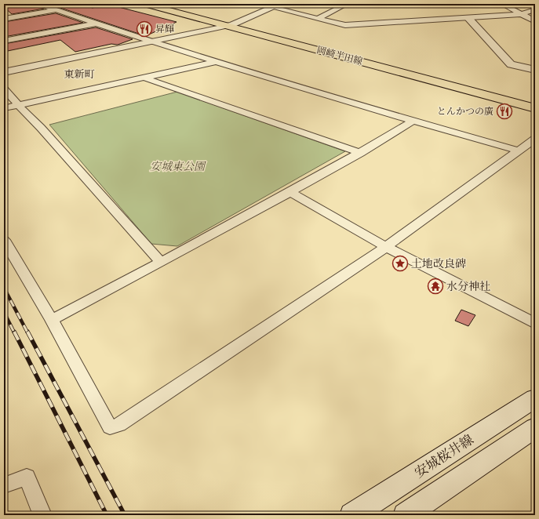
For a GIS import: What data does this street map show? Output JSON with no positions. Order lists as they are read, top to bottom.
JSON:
{
  "streets": {
    "main road": ["岡崎半田線", "安城桜井線"]
  },
  "districts": ["東新町"],
  "parks": ["安城東公園"],
  "places": {
    "restaurant": ["昇輝", "とんかつの廣"],
    "place": ["土地改良碑"],
    "temple": ["水分神社"]
  }
}
